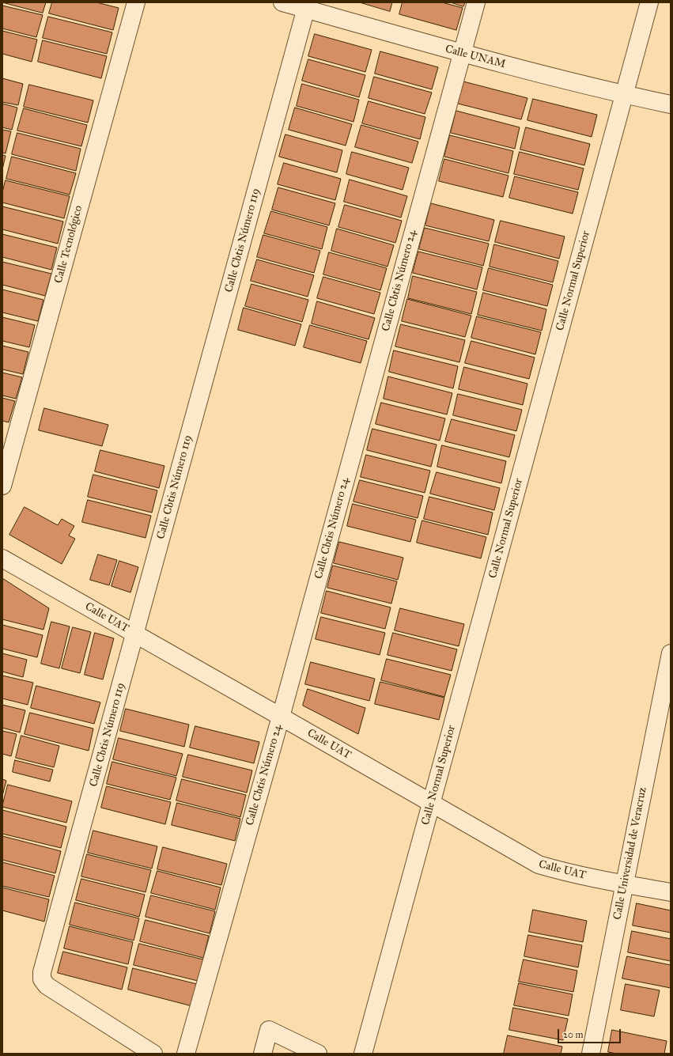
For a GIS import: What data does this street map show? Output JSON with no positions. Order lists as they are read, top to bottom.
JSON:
{
  "streets": {
    "street": [
      "Calle UNAM",
      "Calle Cbtis Número 119",
      "Calle Tecnológico",
      "Calle Cbtis Número 24",
      "Calle Normal Superior",
      "Calle UAT",
      "Calle Universidad de Veracruz"
    ]
  },
  "crossings": [
    ["Calle UNAM", "Calle Cbtis Número 119"],
    ["Calle UNAM", "Calle Cbtis Número 24"],
    ["Calle UNAM", "Calle Normal Superior"],
    ["Calle Cbtis Número 119", "Calle UAT"],
    ["Calle Cbtis Número 24", "Calle UAT"],
    ["Calle Normal Superior", "Calle UAT"],
    ["Calle UAT", "Calle Universidad de Veracruz"]
  ],
  "scale_bar": "20 m"
}
